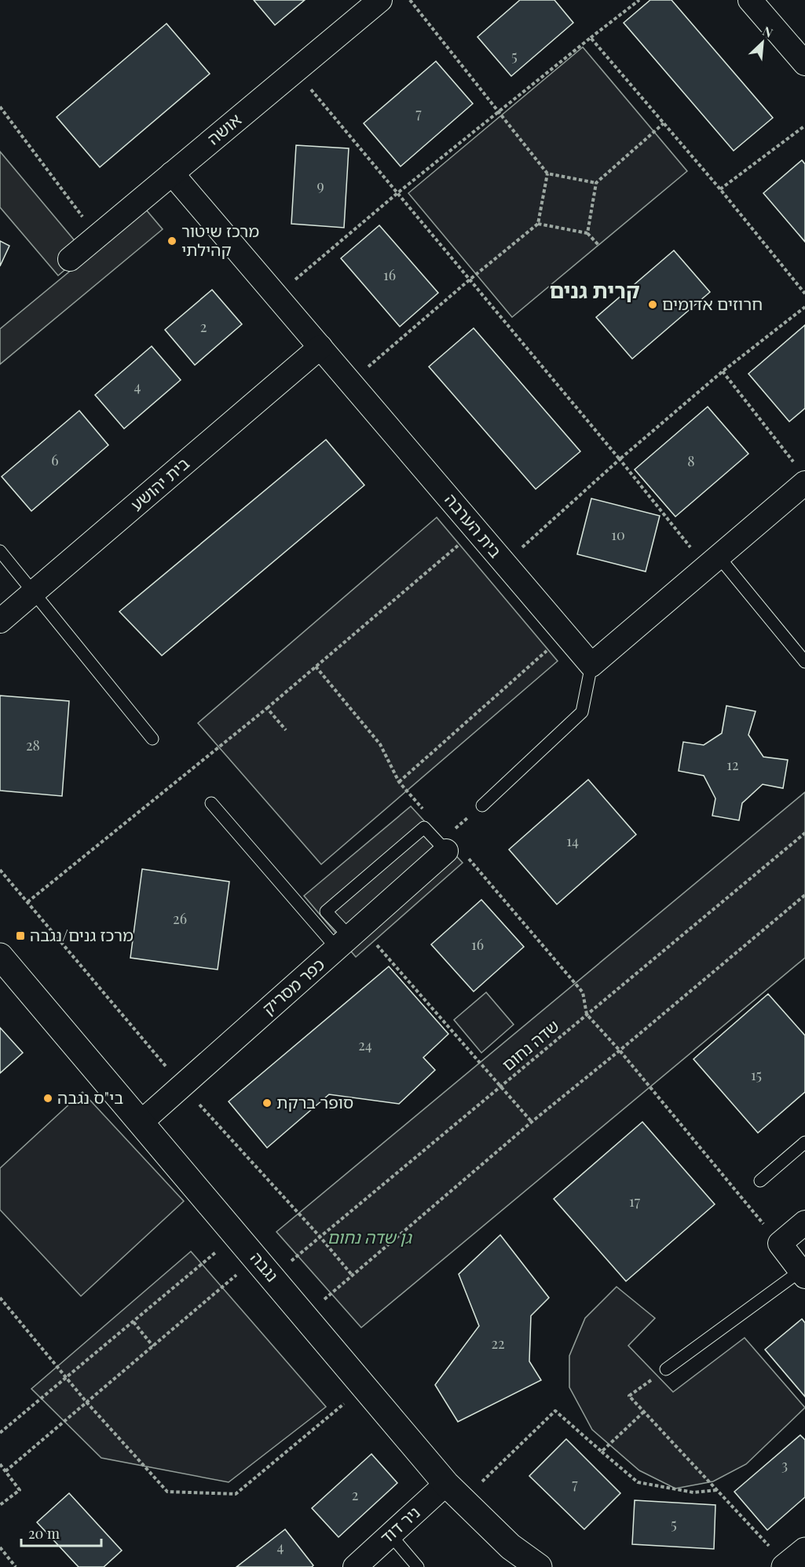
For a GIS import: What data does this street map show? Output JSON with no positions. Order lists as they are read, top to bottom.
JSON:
{
  "streets": {
    "street": [
      "אושה",
      "בית יהושע",
      "בית הערבה",
      "כפר מסריק",
      "נגבה",
      "ניר דוד"
    ],
    "path": ["שדה נחום"]
  },
  "crossings": [
    ["אושה", "בית הערבה"],
    ["בית יהושע", "בית הערבה"],
    ["כפר מסריק", "נגבה"],
    ["נגבה", "ניר דוד"]
  ],
  "districts": ["קרית גנים"],
  "parks": ["גן שדה נחום"],
  "places": {
    "other": [
      "מרכז שיטור קהילתי",
      "חרוזים אדומים",
      "בי\"ס נגבה",
      "סופר ברקת"
    ],
    "transit": ["מרכז גנים/נגבה"]
  },
  "house_numbers": [
    "5",
    "7",
    "9",
    "16",
    "2",
    "4",
    "6",
    "8",
    "10",
    "28",
    "12",
    "14",
    "26",
    "16",
    "24",
    "15",
    "17",
    "22",
    "3",
    "7",
    "2",
    "5",
    "4"
  ],
  "scale_bar": "20 m",
  "north": "top right"
}
